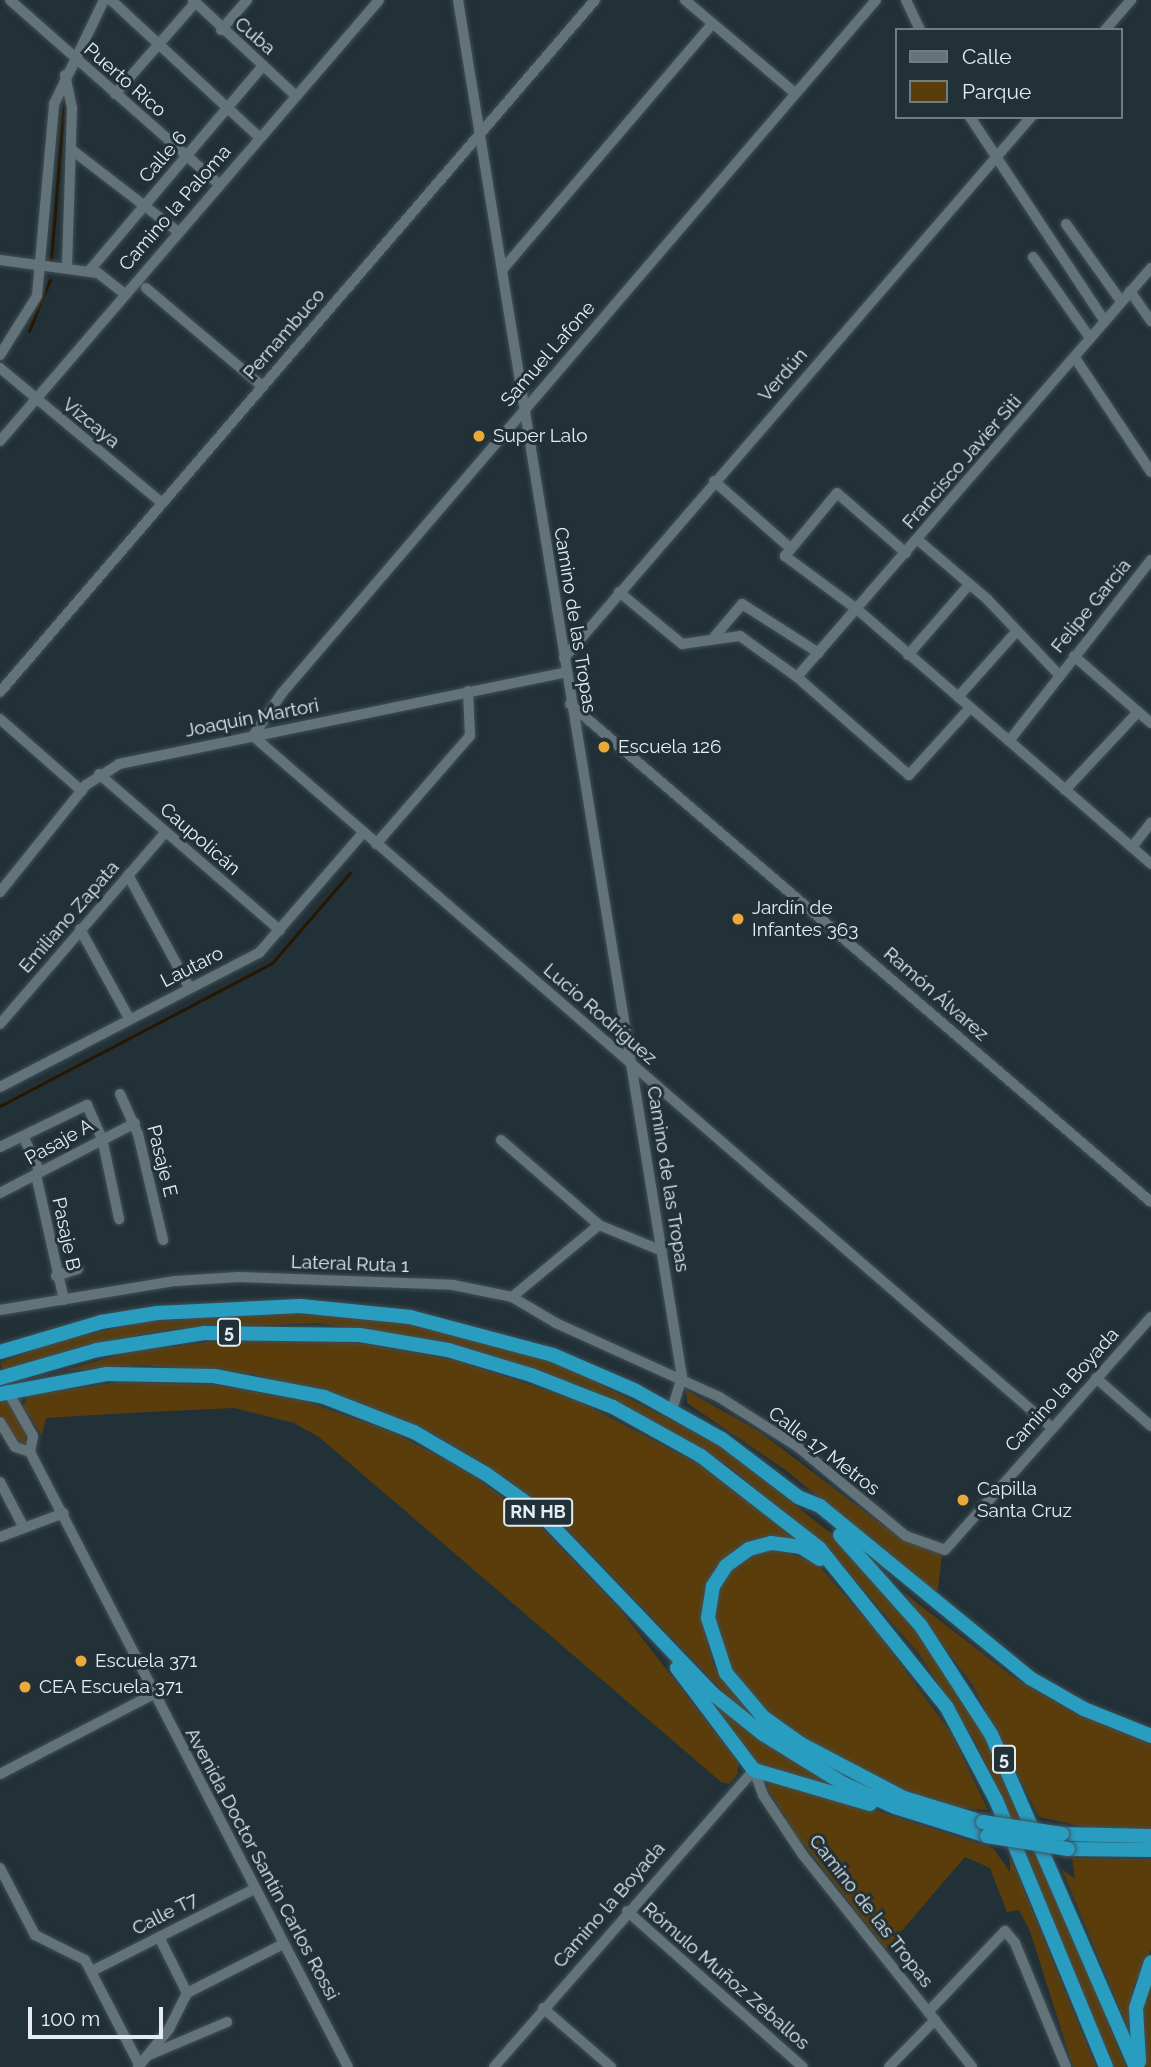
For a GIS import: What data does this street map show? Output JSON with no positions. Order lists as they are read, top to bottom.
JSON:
{
  "streets": {
    "highway": ["5", "RN HB"],
    "street": [
      "Cuba",
      "Puerto Rico",
      "Calle 6",
      "Camino la Paloma",
      "Pernambuco",
      "Samuel Lafone",
      "Verdún",
      "Vizcaya",
      "Francisco Javier Siti",
      "Felipe García",
      "Camino de las Tropas",
      "Joaquín Martori",
      "Caupolicán",
      "Emiliano Zapata",
      "Lautaro",
      "Ramón Álvarez",
      "Lucio Rodríguez",
      "Pasaje A",
      "Pasaje E",
      "Pasaje B",
      "Lateral Ruta 1",
      "Camino la Boyada",
      "Calle 17 Metros",
      "Avenida Doctor Santín Carlos Rossi",
      "Calle T7",
      "Rómulo Muñoz Zeballos"
    ]
  },
  "crossings": [
    ["Cuba", "Calle 6"],
    ["Cuba", "Camino la Paloma"],
    ["Puerto Rico", "Calle 6"],
    ["Puerto Rico", "Camino la Paloma"],
    ["Camino la Paloma", "Vizcaya"],
    ["Pernambuco", "Vizcaya"],
    ["Pernambuco", "Camino de las Tropas"],
    ["Samuel Lafone", "Camino de las Tropas"],
    ["Samuel Lafone", "Joaquín Martori"],
    ["Samuel Lafone", "Lucio Rodríguez"],
    ["Verdún", "Camino de las Tropas"],
    ["Camino de las Tropas", "Joaquín Martori"],
    ["Camino de las Tropas", "Ramón Álvarez"],
    ["Camino de las Tropas", "Lucio Rodríguez"],
    ["Camino de las Tropas", "Lateral Ruta 1"],
    ["Camino de las Tropas", "Camino la Boyada"],
    ["Camino de las Tropas", "Calle 17 Metros"],
    ["Joaquín Martori", "Caupolicán"],
    ["Joaquín Martori", "Lucio Rodríguez"],
    ["Caupolicán", "Emiliano Zapata"],
    ["Caupolicán", "Lautaro"],
    ["Lautaro", "Lucio Rodríguez"],
    ["Lucio Rodríguez", "Camino la Boyada"],
    ["Pasaje A", "Pasaje E"],
    ["Pasaje A", "Pasaje B"],
    ["Pasaje B", "Lateral Ruta 1"],
    ["Lateral Ruta 1", "Calle 17 Metros"],
    ["5", "RN HB"],
    ["5", "Avenida Doctor Santín Carlos Rossi"],
    ["Camino la Boyada", "Calle 17 Metros"],
    ["Camino la Boyada", "Rómulo Muñoz Zeballos"],
    ["RN HB", "Avenida Doctor Santín Carlos Rossi"],
    ["Avenida Doctor Santín Carlos Rossi", "Calle T7"]
  ],
  "places": [
    "Super Lalo",
    "Escuela 126",
    "Jardín de Infantes 363",
    "Capilla Santa Cruz",
    "Escuela 371",
    "CEA Escuela 371"
  ],
  "legend": ["Calle", "Parque"],
  "scale_bar": "100 m"
}
